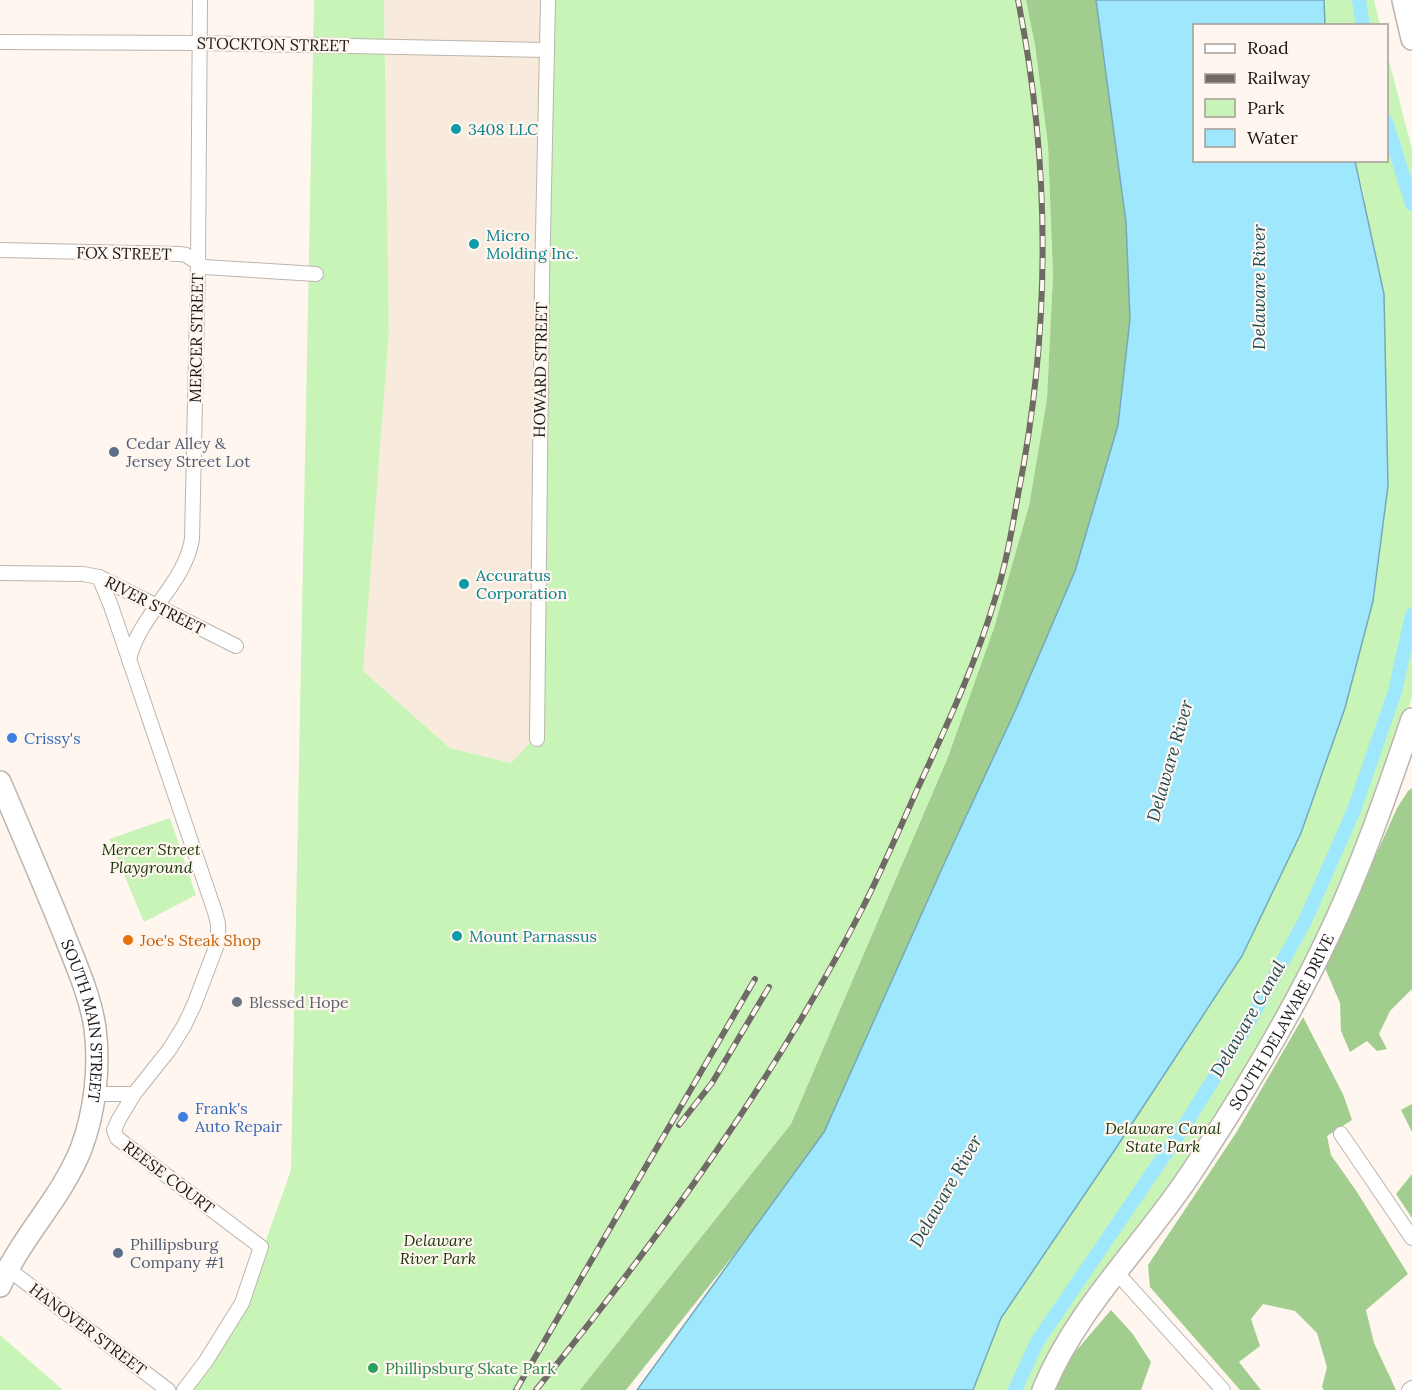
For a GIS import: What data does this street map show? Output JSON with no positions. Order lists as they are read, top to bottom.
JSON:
{
  "streets": {
    "main road": ["SOUTH MAIN STREET", "SOUTH DELAWARE DRIVE"],
    "street": [
      "STOCKTON STREET",
      "FOX STREET",
      "MERCER STREET",
      "HOWARD STREET",
      "RIVER STREET",
      "REESE COURT",
      "HANOVER STREET"
    ]
  },
  "crossings": [
    ["STOCKTON STREET", "MERCER STREET"],
    ["STOCKTON STREET", "HOWARD STREET"],
    ["FOX STREET", "MERCER STREET"],
    ["MERCER STREET", "RIVER STREET"],
    ["SOUTH MAIN STREET", "HANOVER STREET"]
  ],
  "water": ["Delaware River", "Delaware Canal"],
  "parks": ["Mercer Street Playground", "Delaware Canal State Park", "Delaware River Park"],
  "places": [
    "3408 LLC",
    "Micro Molding Inc.",
    "Cedar Alley & Jersey Street Lot",
    "Accuratus Corporation",
    "Crissy's",
    "Mount Parnassus",
    "Joe's Steak Shop",
    "Blessed Hope",
    "Frank's Auto Repair",
    "Phillipsburg Company #1",
    "Phillipsburg Skate Park"
  ],
  "legend": [
    "Road",
    "Railway",
    "Park",
    "Water"
  ]
}
